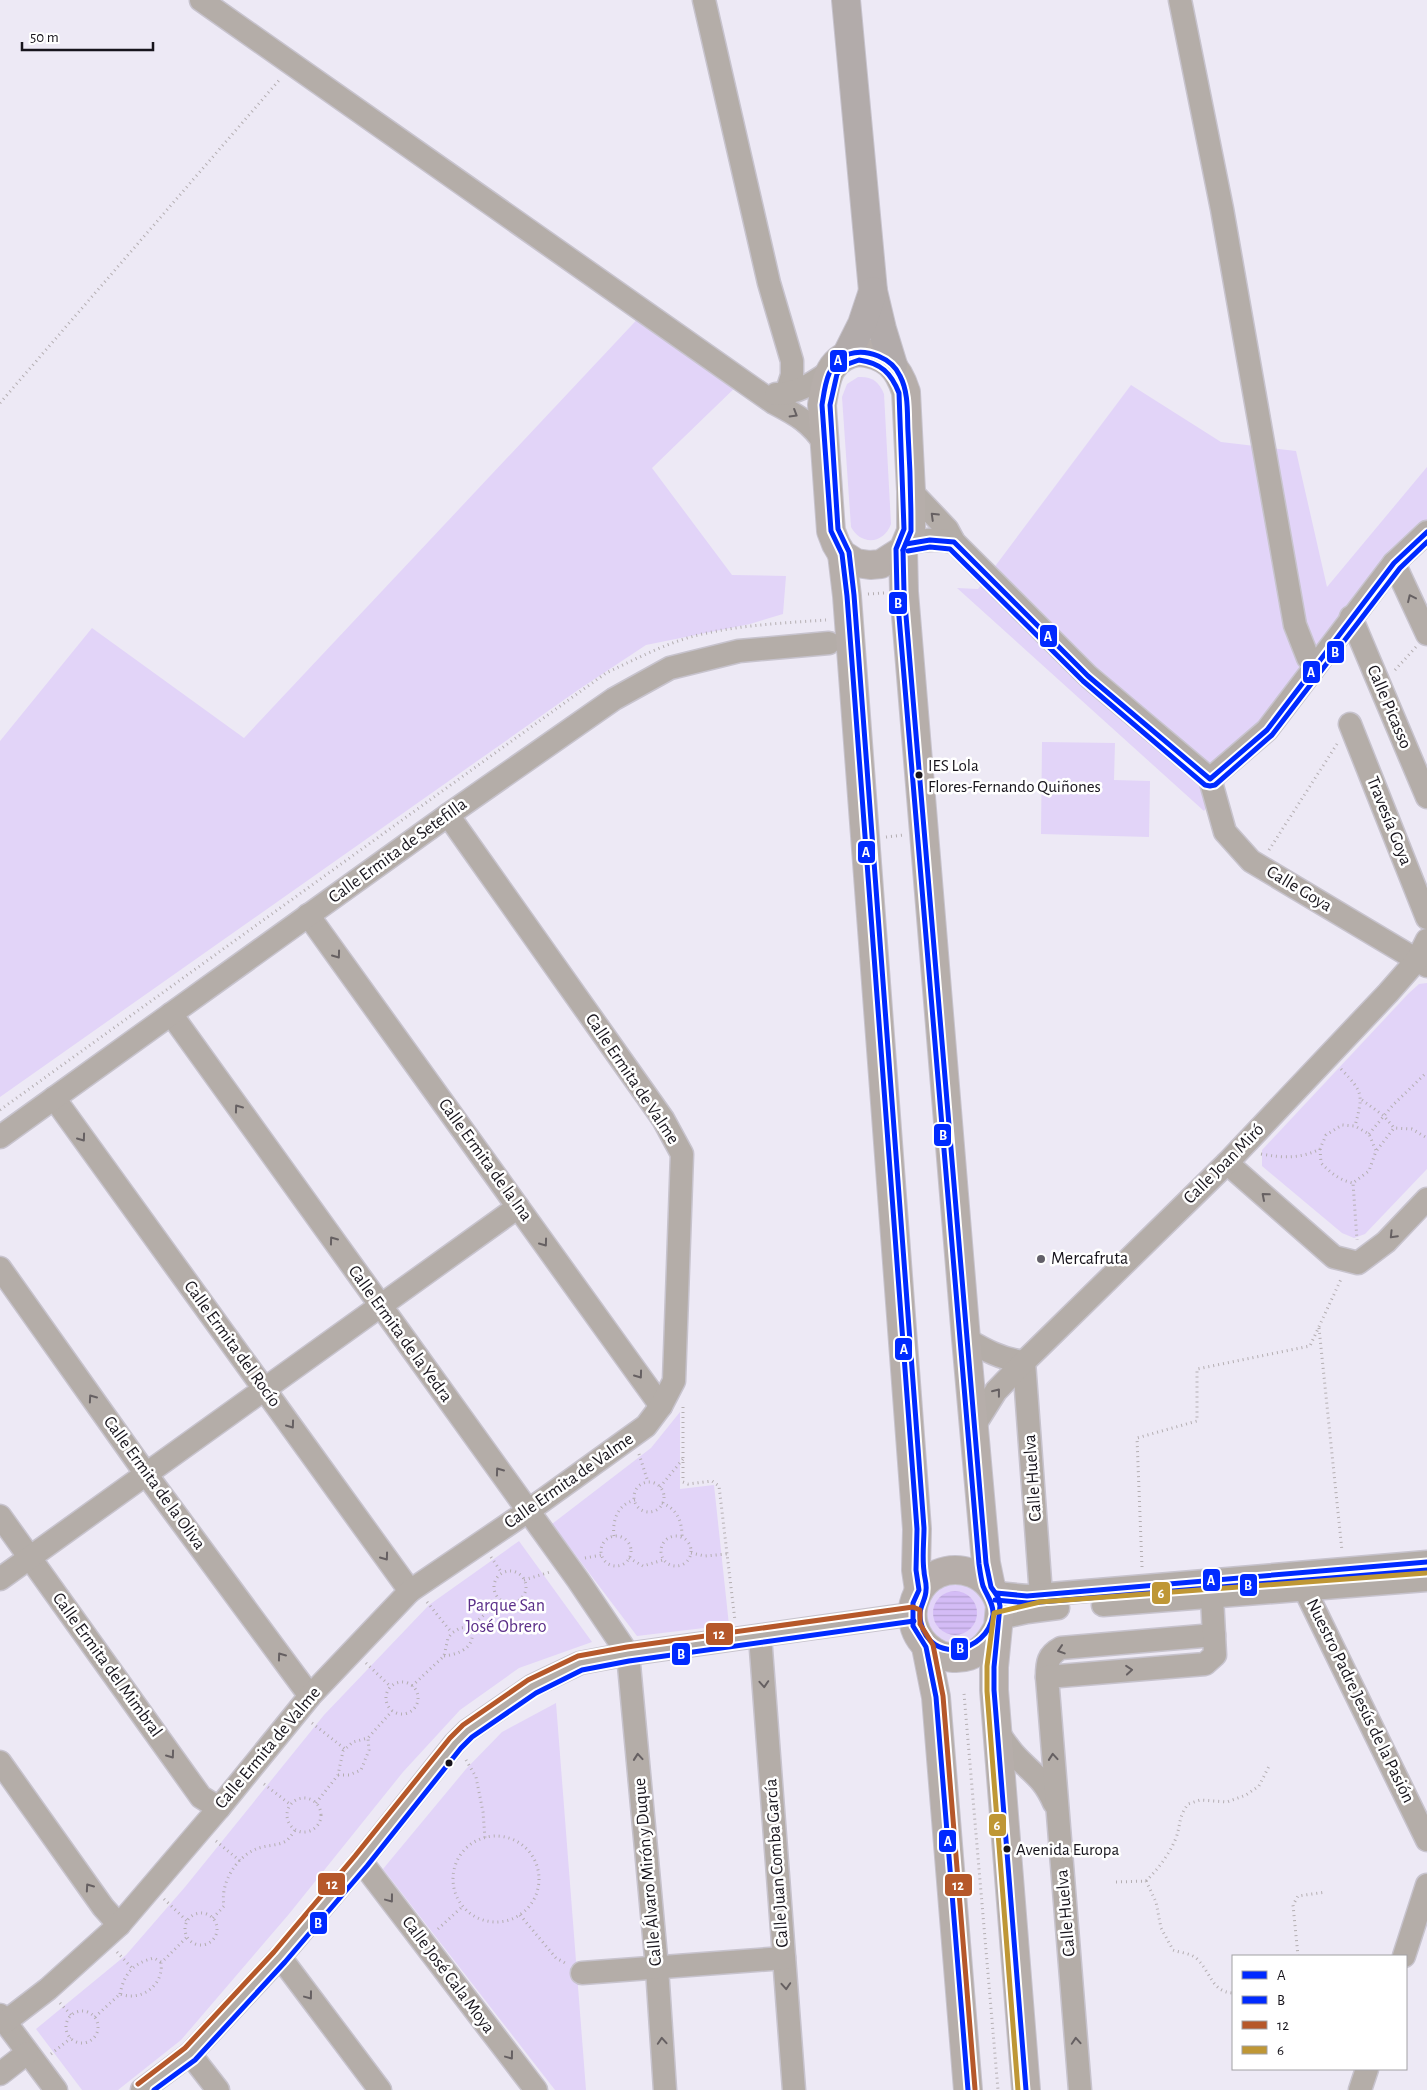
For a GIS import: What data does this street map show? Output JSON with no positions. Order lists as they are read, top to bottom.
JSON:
{
  "streets": {
    "street": [
      "Calle Picasso",
      "Travesía Goya",
      "Calle Ermita de Setefilla",
      "Calle Goya",
      "Calle Ermita de Valme",
      "Calle Ermita de la Ina",
      "Calle Joan Miró",
      "Calle Ermita de la Yedra",
      "Calle Ermita del Rocío",
      "Calle Huelva",
      "Calle Ermita de la Oliva",
      "Calle Ermita del Mimbral",
      "Nuestro Padre Jesús de la Pasión",
      "Calle Juan Comba García",
      "Calle Álvaro Mirón y Duque",
      "Calle José Cala Moya"
    ]
  },
  "crossings": [
    ["Calle Ermita de Setefilla", "Calle Ermita de Valme"],
    ["Calle Ermita de Setefilla", "Calle Ermita de la Ina"],
    ["Calle Ermita de Setefilla", "Calle Ermita de la Yedra"],
    ["Calle Ermita de Setefilla", "Calle Ermita del Rocío"],
    ["Calle Goya", "Calle Joan Miró"],
    ["Calle Ermita de Valme", "Calle Ermita de la Ina"],
    ["Calle Ermita de Valme", "Calle Ermita de la Yedra"],
    ["Calle Ermita de Valme", "Calle Ermita del Rocío"],
    ["Calle Ermita de Valme", "Calle Ermita de la Oliva"],
    ["Calle Ermita de Valme", "Calle Ermita del Mimbral"],
    ["Calle Joan Miró", "Calle Huelva"],
    ["Calle Ermita de la Yedra", "Calle Álvaro Mirón y Duque"]
  ],
  "one_way": [
    "Calle Ermita de la Ina",
    "Calle Ermita de la Yedra",
    "Calle Ermita del Rocío",
    "Calle Ermita de la Oliva",
    "Calle Juan Comba García",
    "Calle Álvaro Mirón y Duque"
  ],
  "parks": ["Parque San José Obrero"],
  "places": ["IES Lola Flores-Fernando Quiñones", "Mercafruta", "Avenida Europa"],
  "lines": [
    "transit line A",
    "transit line B",
    "transit line 6",
    "transit line 12"
  ],
  "legend": [
    "A",
    "B",
    "12",
    "6"
  ],
  "scale_bar": "50 m"
}
